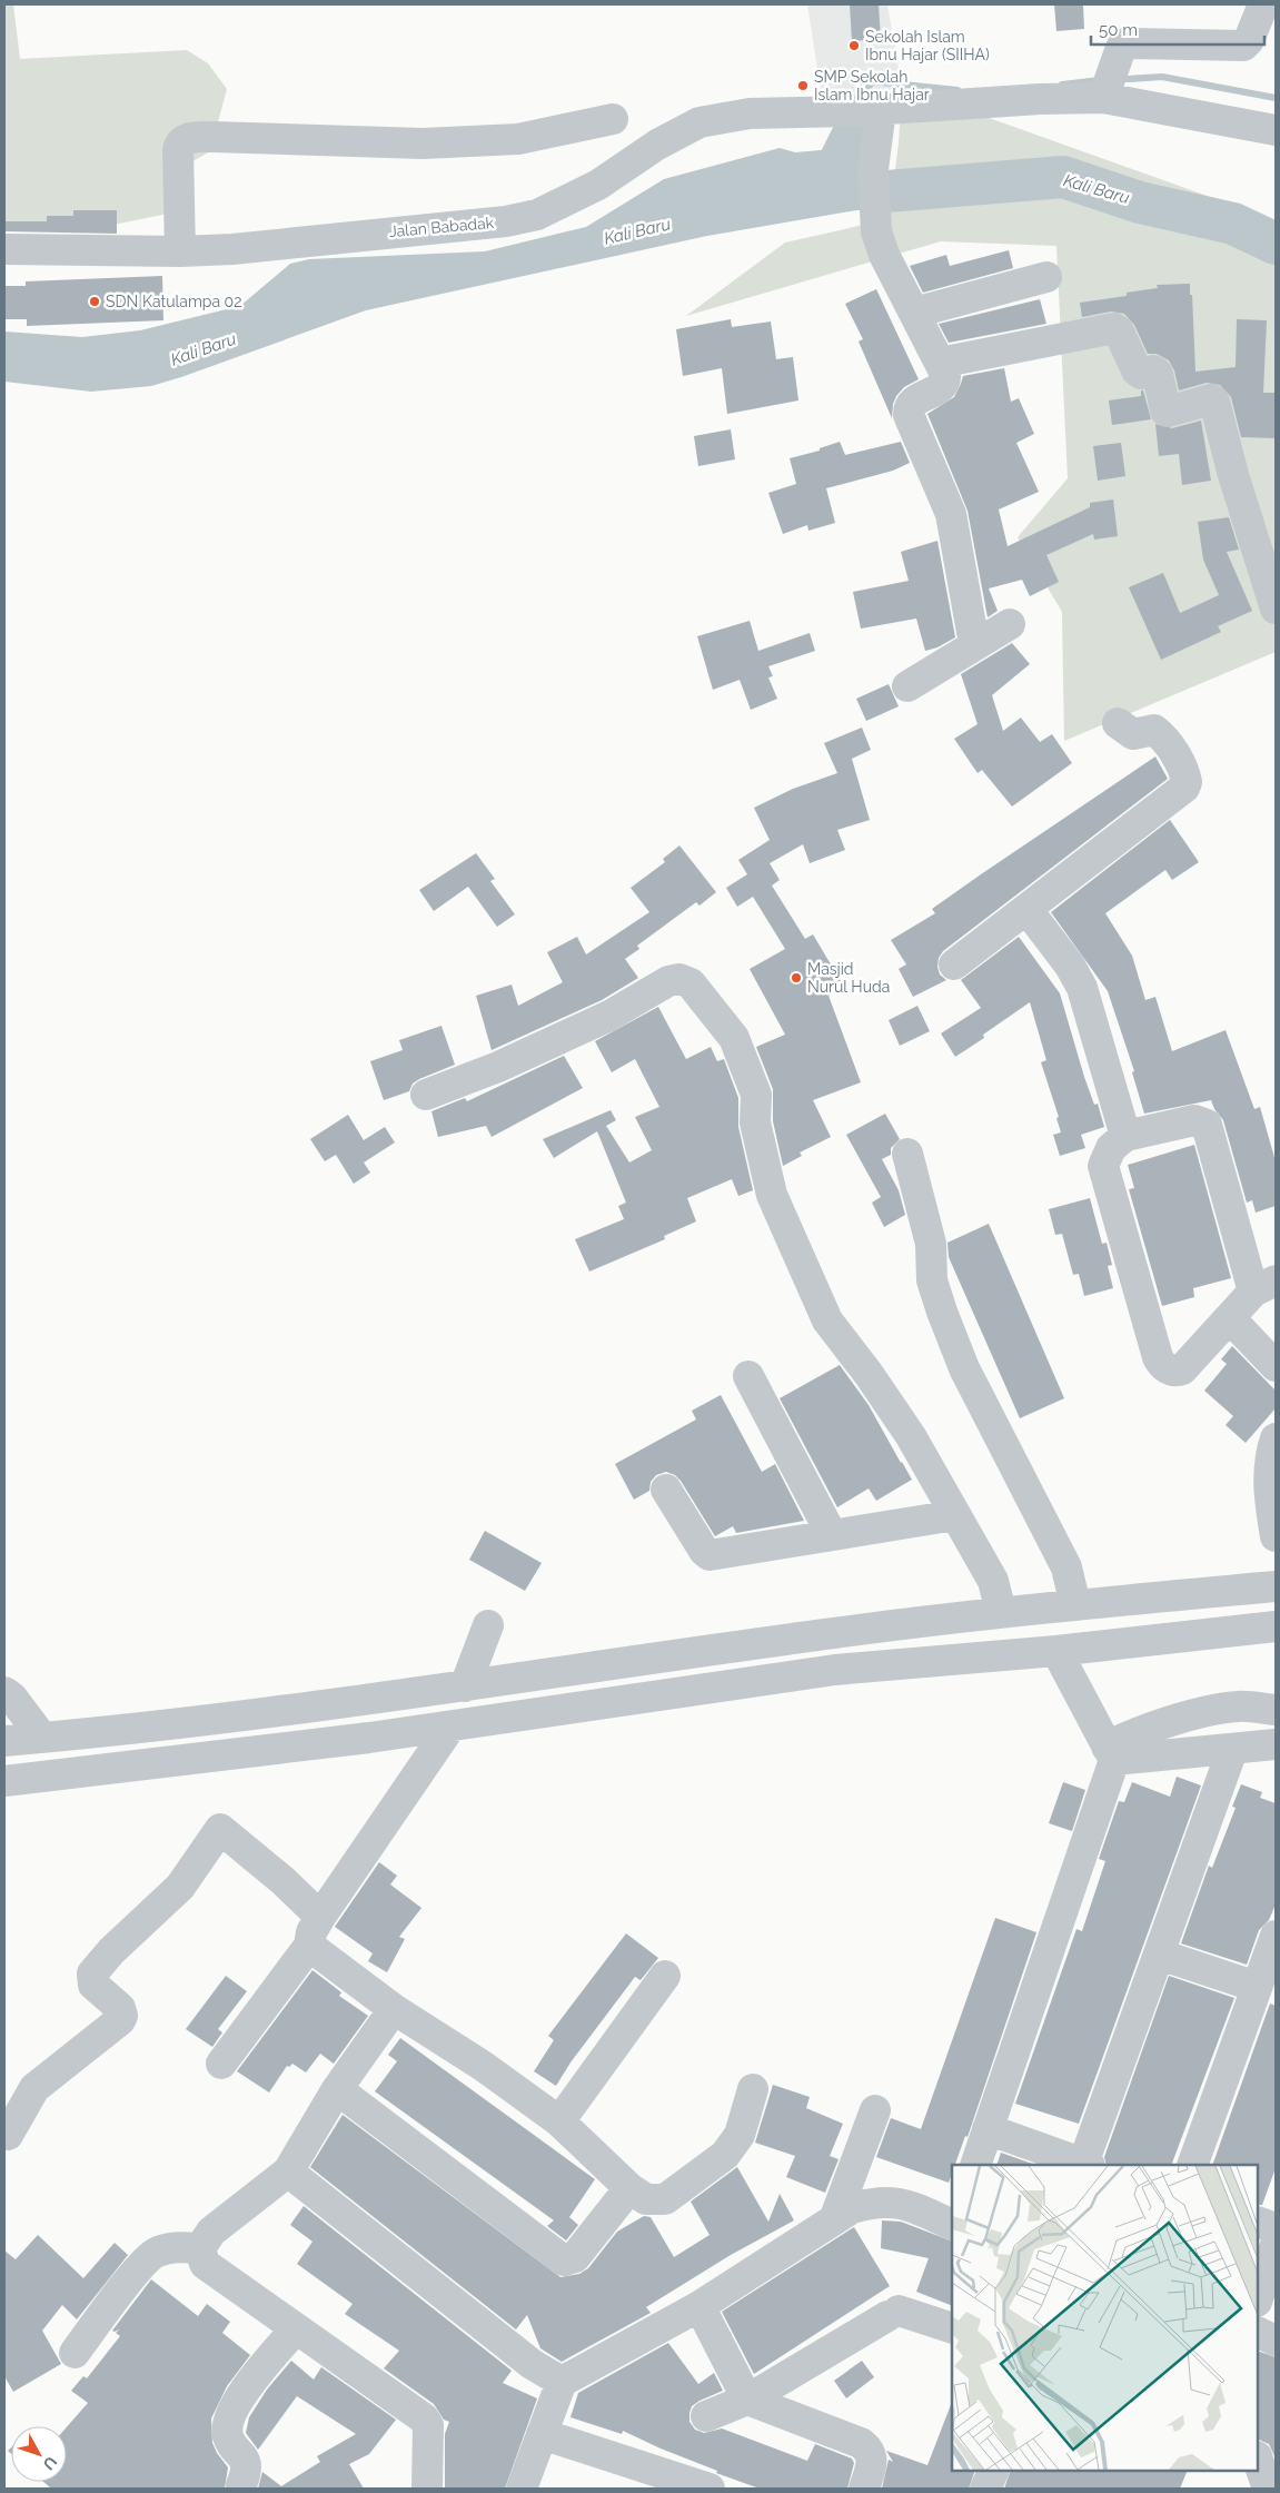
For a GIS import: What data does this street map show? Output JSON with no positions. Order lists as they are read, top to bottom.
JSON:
{
  "streets": {
    "street": ["Jalan Babadak"]
  },
  "water": ["Kali Baru"],
  "places": [
    "Sekolah Islam Ibnu Hajar (SIIHA)",
    "SMP Sekolah Islam Ibnu Hajar",
    "SDN Katulampa 02",
    "Masjid Nurul Huda"
  ],
  "scale_bar": "50 m",
  "north": "bottom right"
}
